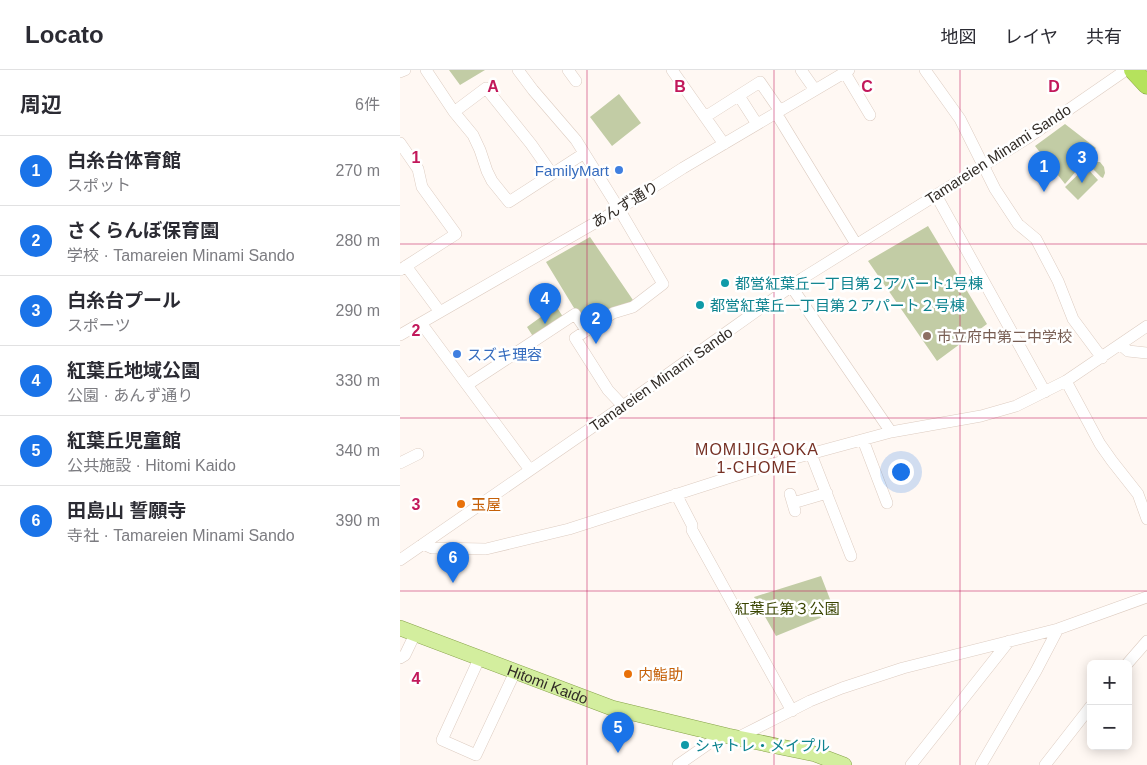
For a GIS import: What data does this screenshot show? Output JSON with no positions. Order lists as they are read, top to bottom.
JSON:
{
  "streets": {
    "main road": ["Hitomi Kaido"],
    "street": ["Tamareien Minami Sando", "あんず通り"]
  },
  "districts": ["MOMIJIGAOKA 1-CHOME"],
  "parks": ["紅葉丘第３公園"],
  "places": [
    "FamilyMart",
    "都営紅葉丘一丁目第２アパート1号棟",
    "都営紅葉丘一丁目第２アパート２号棟",
    "市立府中第二中学校",
    "スズキ理容",
    "玉屋",
    "内鮨助",
    "シャトレ・メイプル"
  ],
  "page": {
    "header": "Locato",
    "nav": ["地図", "レイヤ", "共有"],
    "heading": ["周辺", "6件"],
    "list": [
      {
        "mark": "1",
        "name": "白糸台体育館",
        "note": "スポット",
        "value": "270 m"
      },
      {
        "mark": "2",
        "name": "さくらんぼ保育園",
        "note": "学校 · Tamareien Minami Sando",
        "value": "280 m"
      },
      {
        "mark": "3",
        "name": "白糸台プール",
        "note": "スポーツ",
        "value": "290 m"
      },
      {
        "mark": "4",
        "name": "紅葉丘地域公園",
        "note": "公園 · あんず通り",
        "value": "330 m"
      },
      {
        "mark": "5",
        "name": "紅葉丘児童館",
        "note": "公共施設 · Hitomi Kaido",
        "value": "340 m"
      },
      {
        "mark": "6",
        "name": "田島山 誓願寺",
        "note": "寺社 · Tamareien Minami Sando",
        "value": "390 m"
      }
    ],
    "pins": [
      "3",
      "1",
      "4",
      "2",
      "6",
      "5"
    ],
    "map_buttons": ["+", "−"]
  },
  "grid": {
    "columns": [
      "A",
      "B",
      "C",
      "D"
    ],
    "rows": [
      "1",
      "2",
      "3",
      "4"
    ]
  }
}
